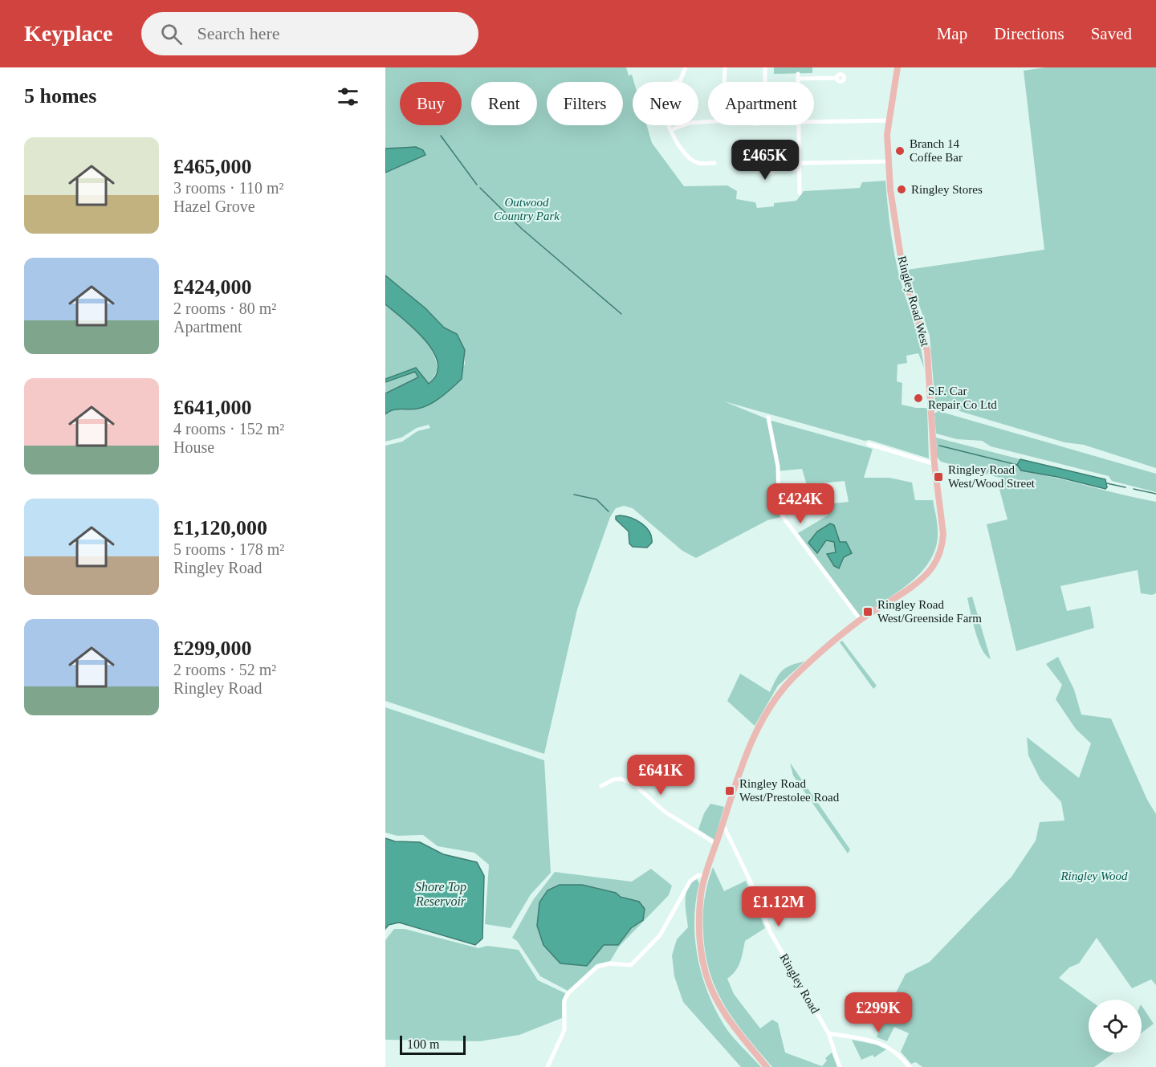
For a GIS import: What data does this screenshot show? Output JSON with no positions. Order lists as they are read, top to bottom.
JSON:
{
  "streets": {
    "main road": ["Ringley Road West"],
    "street": ["Ringley Road"]
  },
  "crossings": [
    ["Ringley Road West", "Ringley Road"]
  ],
  "water": ["Shore Top Reservoir"],
  "parks": ["Outwood Country Park", "Ringley Wood"],
  "places": {
    "other": ["Branch 14 Coffee Bar", "Ringley Stores", "S.F. Car Repair Co Ltd"],
    "transit": ["Ringley Road West/Wood Street", "Ringley Road West/Greenside Farm", "Ringley Road West/Prestolee Road"]
  },
  "scale_bar": "100 m",
  "page": {
    "header": "Keyplace",
    "search": "Search here",
    "nav": ["Map", "Directions", "Saved"],
    "heading": "5 homes",
    "chip": [
      "Buy",
      "Rent",
      "Filters",
      "New",
      "Apartment"
    ],
    "list": [
      {
        "name": "£465,000",
        "note": "3 rooms · 110 m² · Hazel Grove"
      },
      {
        "name": "£424,000",
        "note": "2 rooms · 80 m² · Apartment"
      },
      {
        "name": "£641,000",
        "note": "4 rooms · 152 m² · House"
      },
      {
        "name": "£1,120,000",
        "note": "5 rooms · 178 m² · Ringley Road"
      },
      {
        "name": "£299,000",
        "note": "2 rooms · 52 m² · Ringley Road"
      }
    ],
    "price": [
      "£465K",
      "£424K",
      "£641K",
      "£1.12M",
      "£299K"
    ],
    "scale": "100 m"
  }
}
